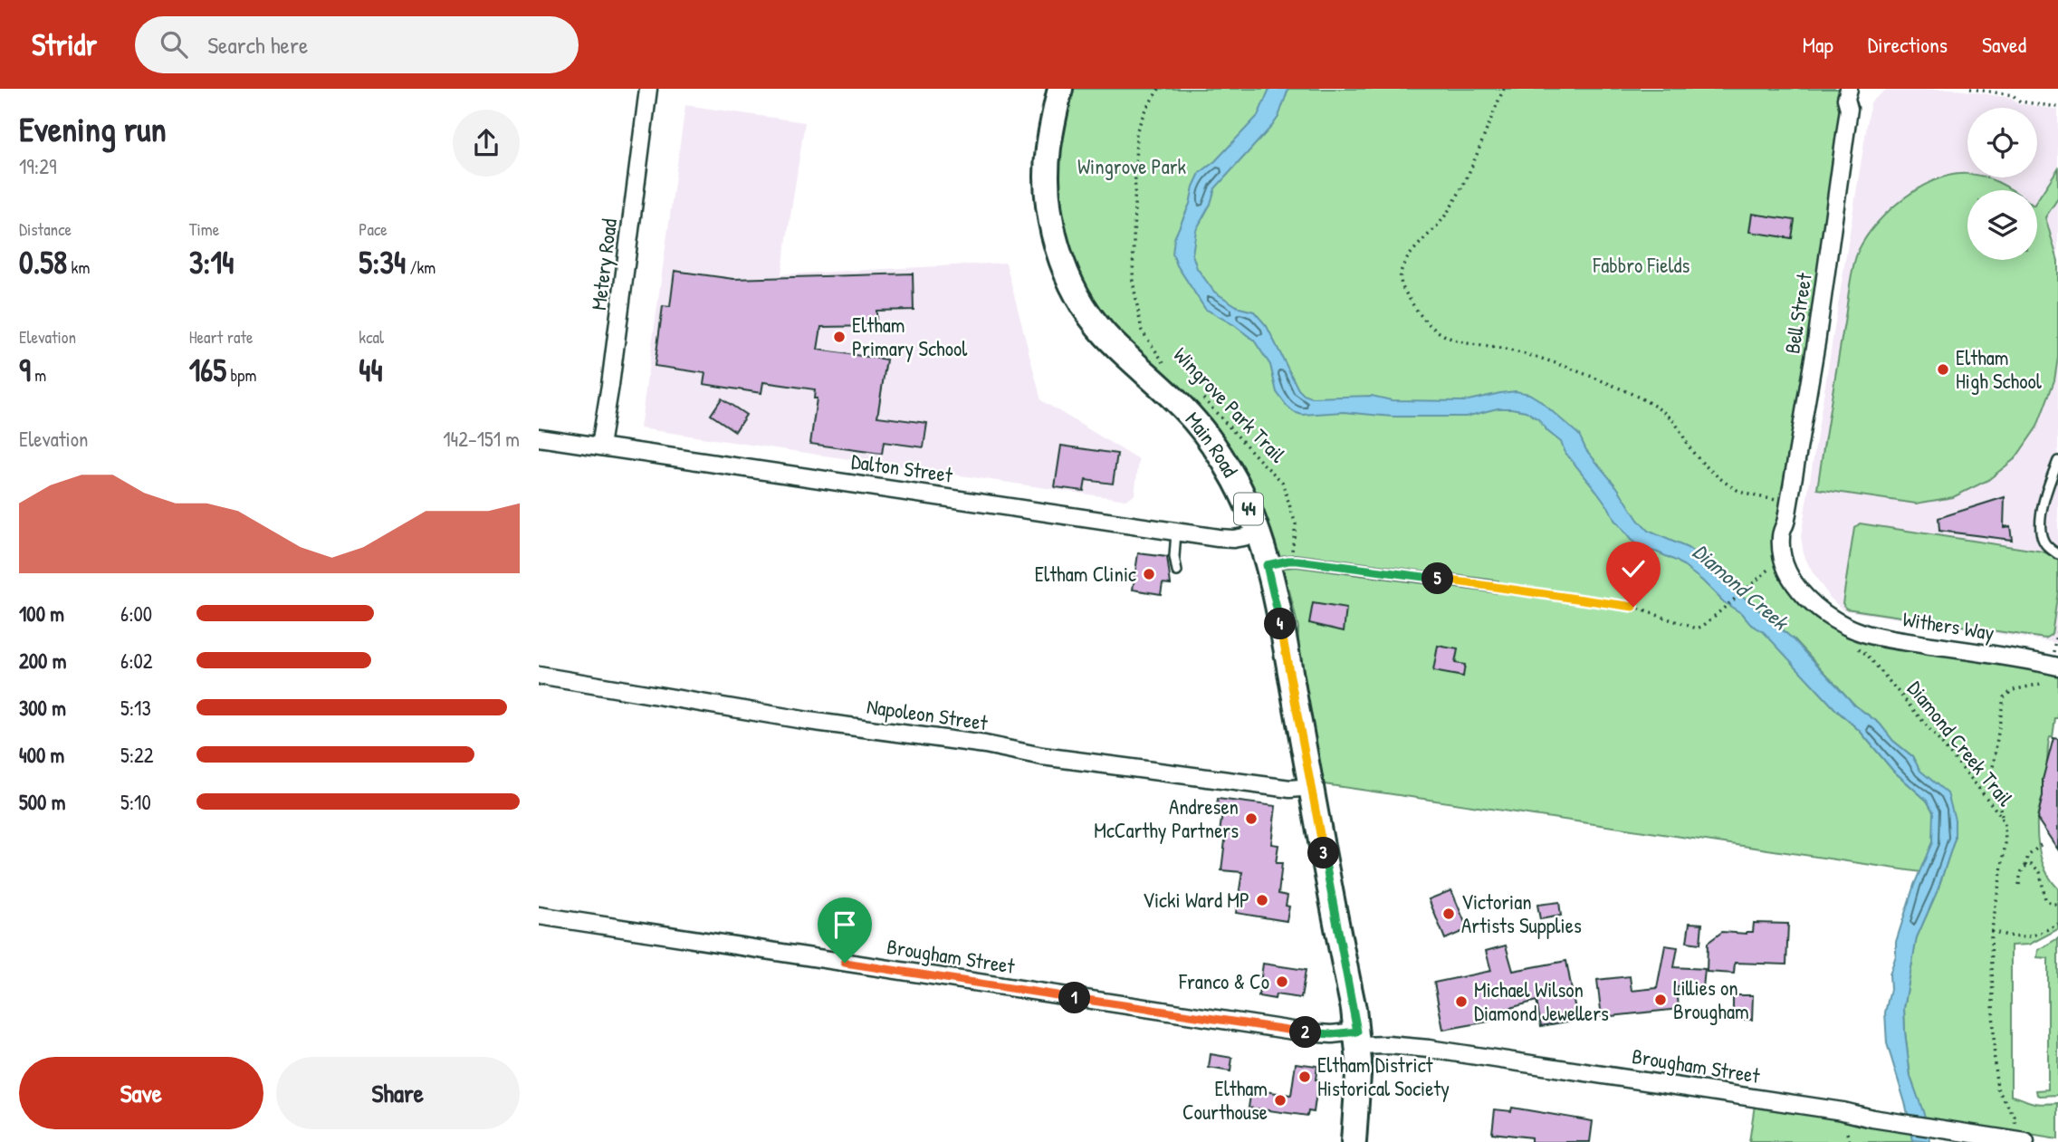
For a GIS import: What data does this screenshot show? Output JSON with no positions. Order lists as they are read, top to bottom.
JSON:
{
  "streets": {
    "main road": ["Main Road", "44"],
    "street": [
      "Metery Road",
      "Bell Street",
      "Dalton Street",
      "Withers Way",
      "Napoleon Street",
      "Brougham Street"
    ],
    "path": ["Wingrove Park Trail", "Diamond Creek Trail"]
  },
  "crossings": [
    ["Metery Road", "Dalton Street"],
    ["Bell Street", "Withers Way"],
    ["Wingrove Park Trail", "Main Road"],
    ["Main Road", "Dalton Street"],
    ["Main Road", "Napoleon Street"],
    ["Main Road", "Brougham Street"]
  ],
  "water": ["Diamond Creek"],
  "parks": ["Wingrove Park", "Fabbro Fields"],
  "places": [
    "Eltham Primary School",
    "Eltham High School",
    "Eltham Clinic",
    "Andresen McCarthy Partners",
    "Vicki Ward MP",
    "Victorian Artists Supplies",
    "Franco & Co",
    "Lillies on Brougham",
    "Michael Wilson Diamond Jewellers",
    "Eltham District Historical Society",
    "Eltham Courthouse"
  ],
  "page": {
    "header": "Stridr",
    "search": "Search here",
    "nav": ["Map", "Directions", "Saved"],
    "heading": ["Evening run", "19:29"],
    "stats": [
      ["Distance", "0.58 km"],
      ["Time", "3:14"],
      ["Pace", "5:34 /km"],
      ["Elevation", "9 m"],
      ["Heart rate", "165 bpm"],
      ["kcal", "44"]
    ],
    "chart": ["Elevation", "142–151 m"],
    "pins": [
      "5",
      "4",
      "3",
      "1",
      "2"
    ],
    "list": [
      {
        "name": "100 m",
        "note": "6:00"
      },
      {
        "name": "200 m",
        "note": "6:02"
      },
      {
        "name": "300 m",
        "note": "5:13"
      },
      {
        "name": "400 m",
        "note": "5:22"
      },
      {
        "name": "500 m",
        "note": "5:10"
      }
    ],
    "buttons": ["Save", "Share"]
  }
}
